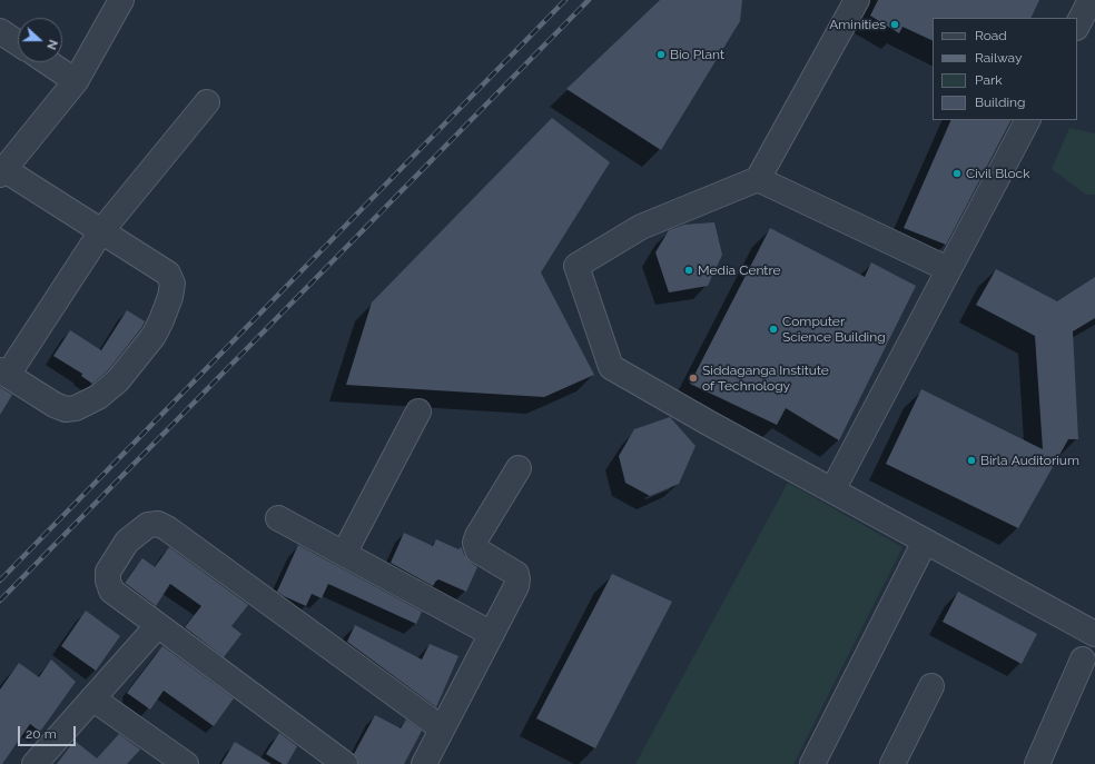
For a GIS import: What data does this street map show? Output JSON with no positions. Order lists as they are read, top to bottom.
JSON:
{
  "places": [
    "Aminities",
    "Bio Plant",
    "Civil Block",
    "Media Centre",
    "Computer Science Building",
    "Siddaganga Institute of Technology",
    "Birla Auditorium"
  ],
  "legend": [
    "Road",
    "Railway",
    "Park",
    "Building"
  ],
  "scale_bar": "20 m",
  "north": "right"
}
